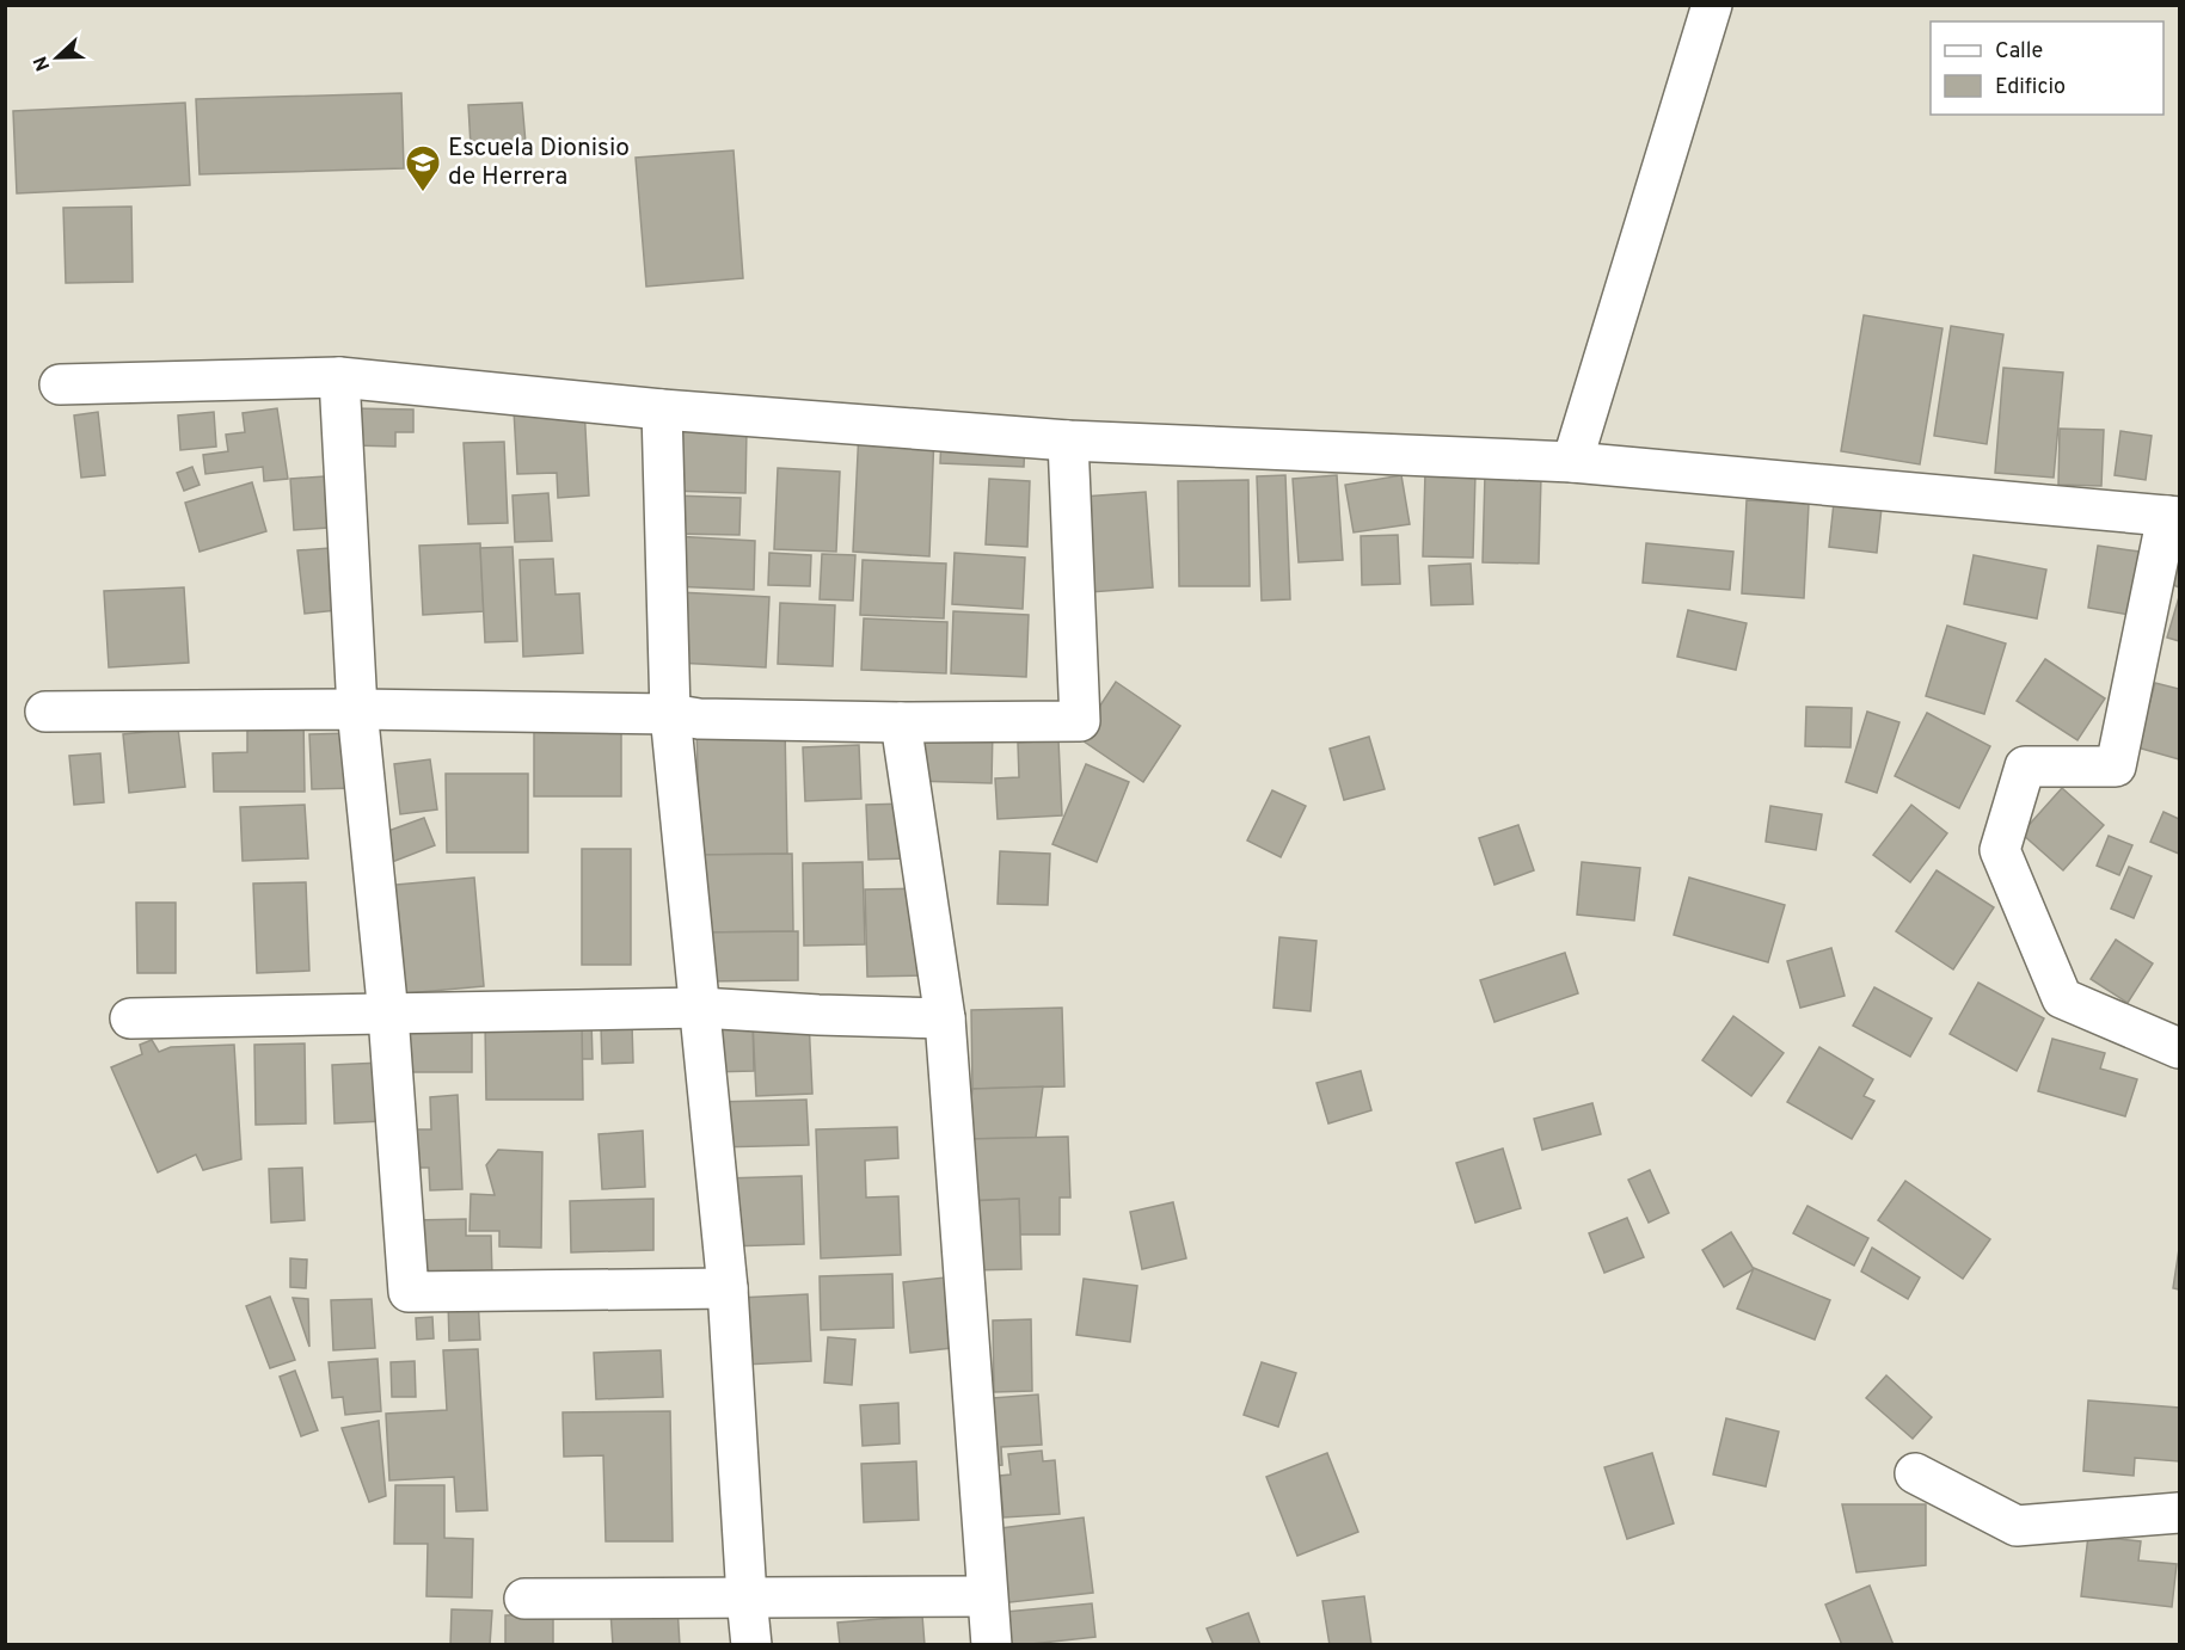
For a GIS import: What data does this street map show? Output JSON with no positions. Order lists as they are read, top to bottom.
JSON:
{
  "places": {
    "school or university": ["Escuela Dionisio de Herrera"]
  },
  "legend": ["Calle", "Edificio"],
  "north": "left"
}
